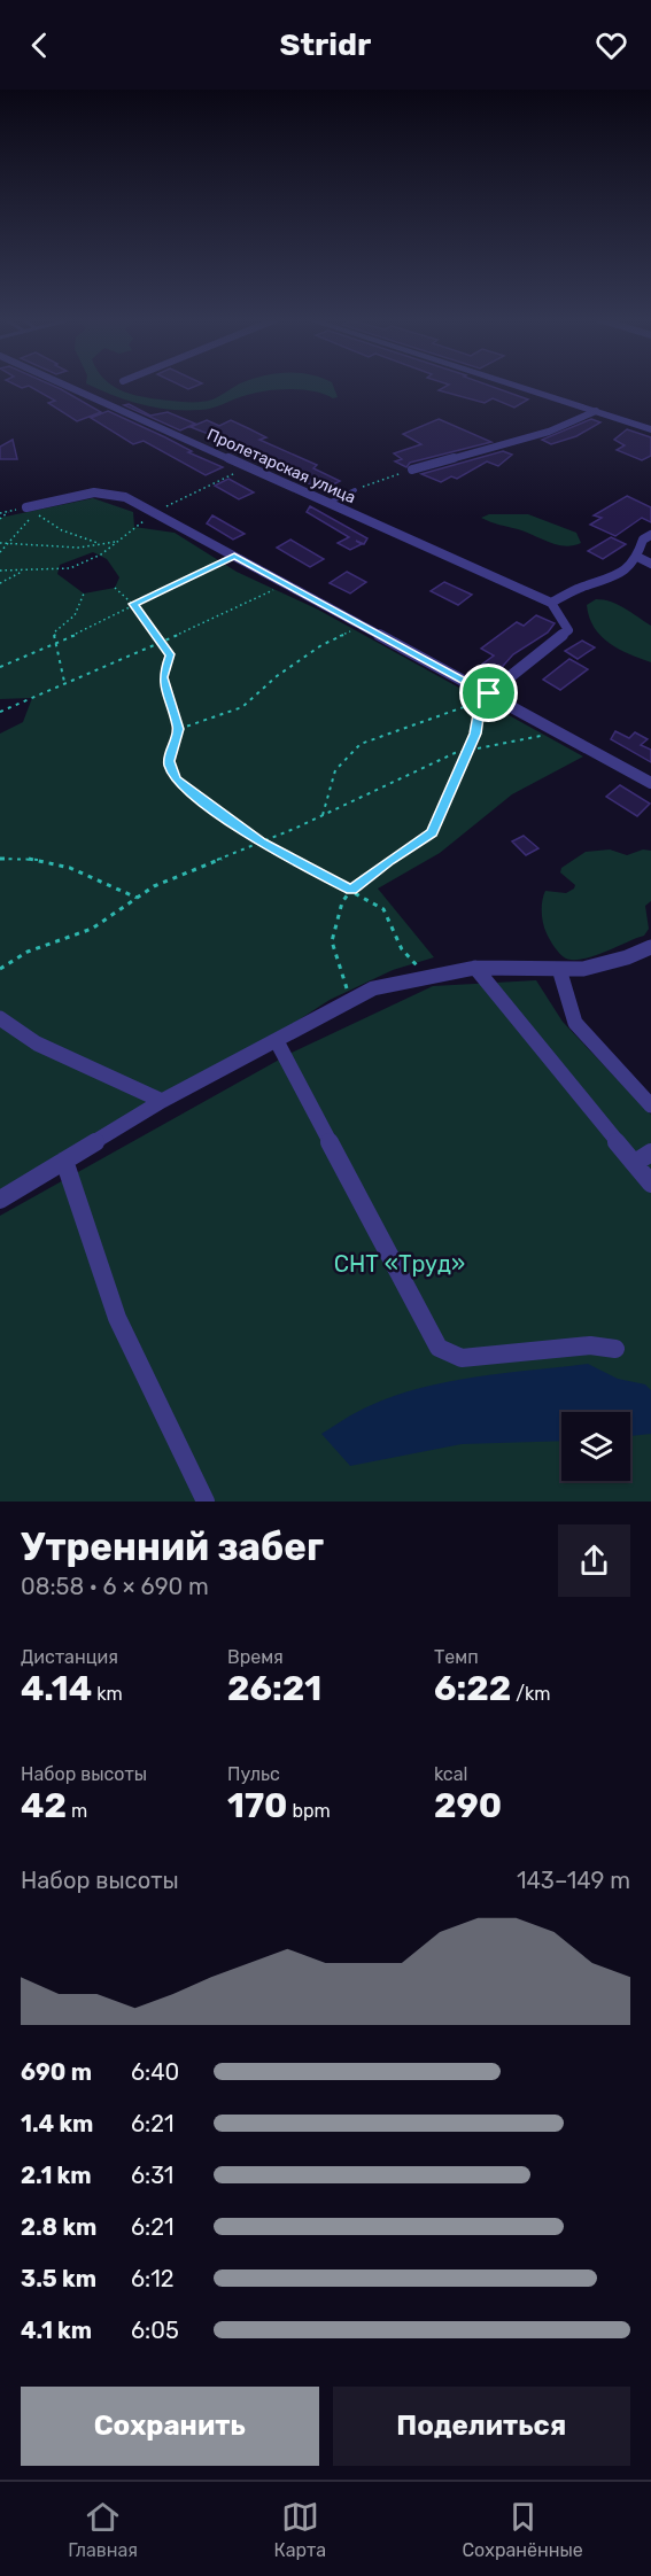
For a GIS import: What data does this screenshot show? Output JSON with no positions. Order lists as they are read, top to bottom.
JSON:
{
  "streets": {
    "street": ["Пролетарская улица"]
  },
  "parks": ["СНТ «Труд»"],
  "page": {
    "header": "Stridr",
    "heading": ["Утренний забег", "08:58 · 6 × 690 m"],
    "stats": [
      ["Дистанция", "4.14 km"],
      ["Время", "26:21"],
      ["Темп", "6:22 /km"],
      ["Набор высоты", "42 m"],
      ["Пульс", "170 bpm"],
      ["kcal", "290"]
    ],
    "chart": ["Набор высоты", "143–149 m"],
    "list": [
      {
        "name": "690 m",
        "note": "6:40"
      },
      {
        "name": "1.4 km",
        "note": "6:21"
      },
      {
        "name": "2.1 km",
        "note": "6:31"
      },
      {
        "name": "2.8 km",
        "note": "6:21"
      },
      {
        "name": "3.5 km",
        "note": "6:12"
      },
      {
        "name": "4.1 km",
        "note": "6:05"
      }
    ],
    "buttons": ["Сохранить", "Поделиться"],
    "tabs": ["Главная", "Карта", "Сохранённые"]
  }
}
